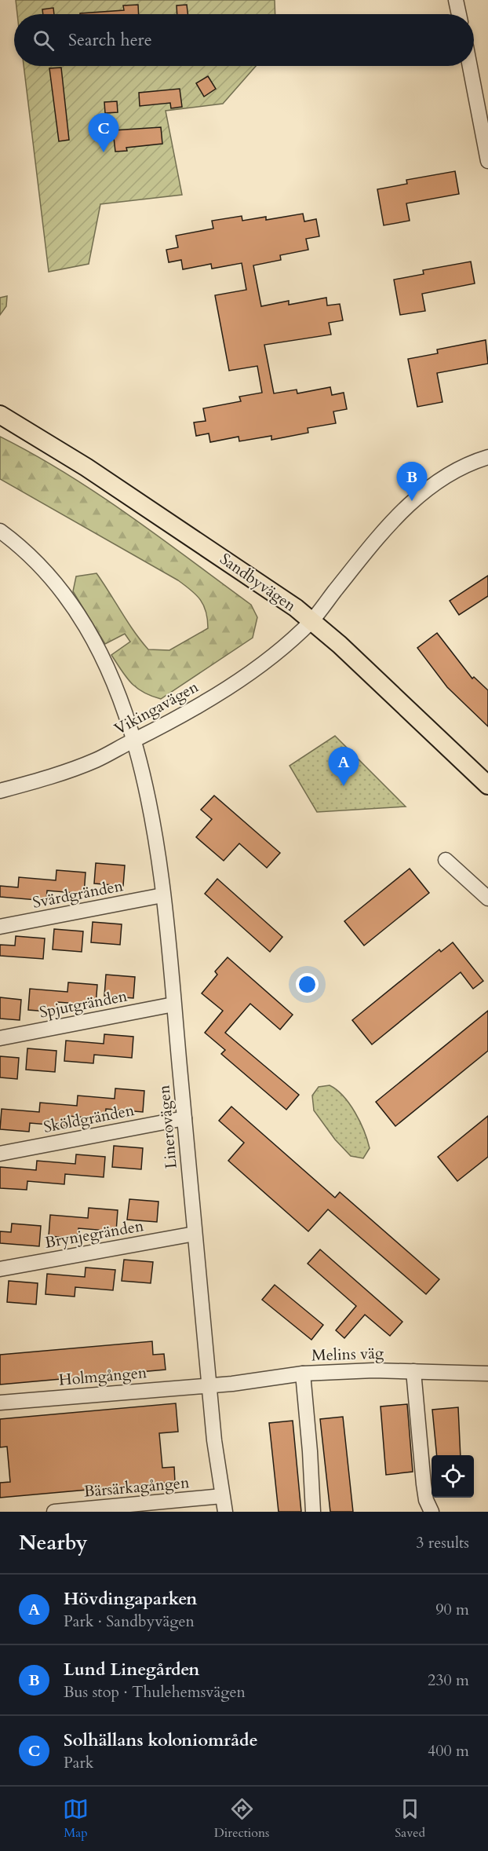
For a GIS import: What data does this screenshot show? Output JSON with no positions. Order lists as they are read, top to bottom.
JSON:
{
  "streets": {
    "main road": ["Sandbyvägen"],
    "street": [
      "Vikingavägen",
      "Svärdgränden",
      "Spjutgränden",
      "Sköldgränden",
      "Linerovägen",
      "Brynjegränden",
      "Melins väg",
      "Holmgången",
      "Bärsärkagången"
    ]
  },
  "crossings": [
    ["Sandbyvägen", "Vikingavägen"],
    ["Vikingavägen", "Linerovägen"],
    ["Svärdgränden", "Linerovägen"],
    ["Spjutgränden", "Linerovägen"],
    ["Sköldgränden", "Linerovägen"],
    ["Linerovägen", "Brynjegränden"],
    ["Linerovägen", "Melins väg"],
    ["Linerovägen", "Holmgången"],
    ["Linerovägen", "Bärsärkagången"],
    ["Melins väg", "Holmgången"]
  ],
  "page": {
    "search": "Search here",
    "pins": ["C", "B", "A"],
    "heading": ["Nearby", "3 results"],
    "list": [
      {
        "mark": "A",
        "name": "Hövdingaparken",
        "note": "Park · Sandbyvägen",
        "value": "90 m"
      },
      {
        "mark": "B",
        "name": "Lund Linegården",
        "note": "Bus stop · Thulehemsvägen",
        "value": "230 m"
      },
      {
        "mark": "C",
        "name": "Solhällans koloniområde",
        "note": "Park",
        "value": "400 m"
      }
    ],
    "nav": ["Map", "Directions", "Saved"]
  }
}
